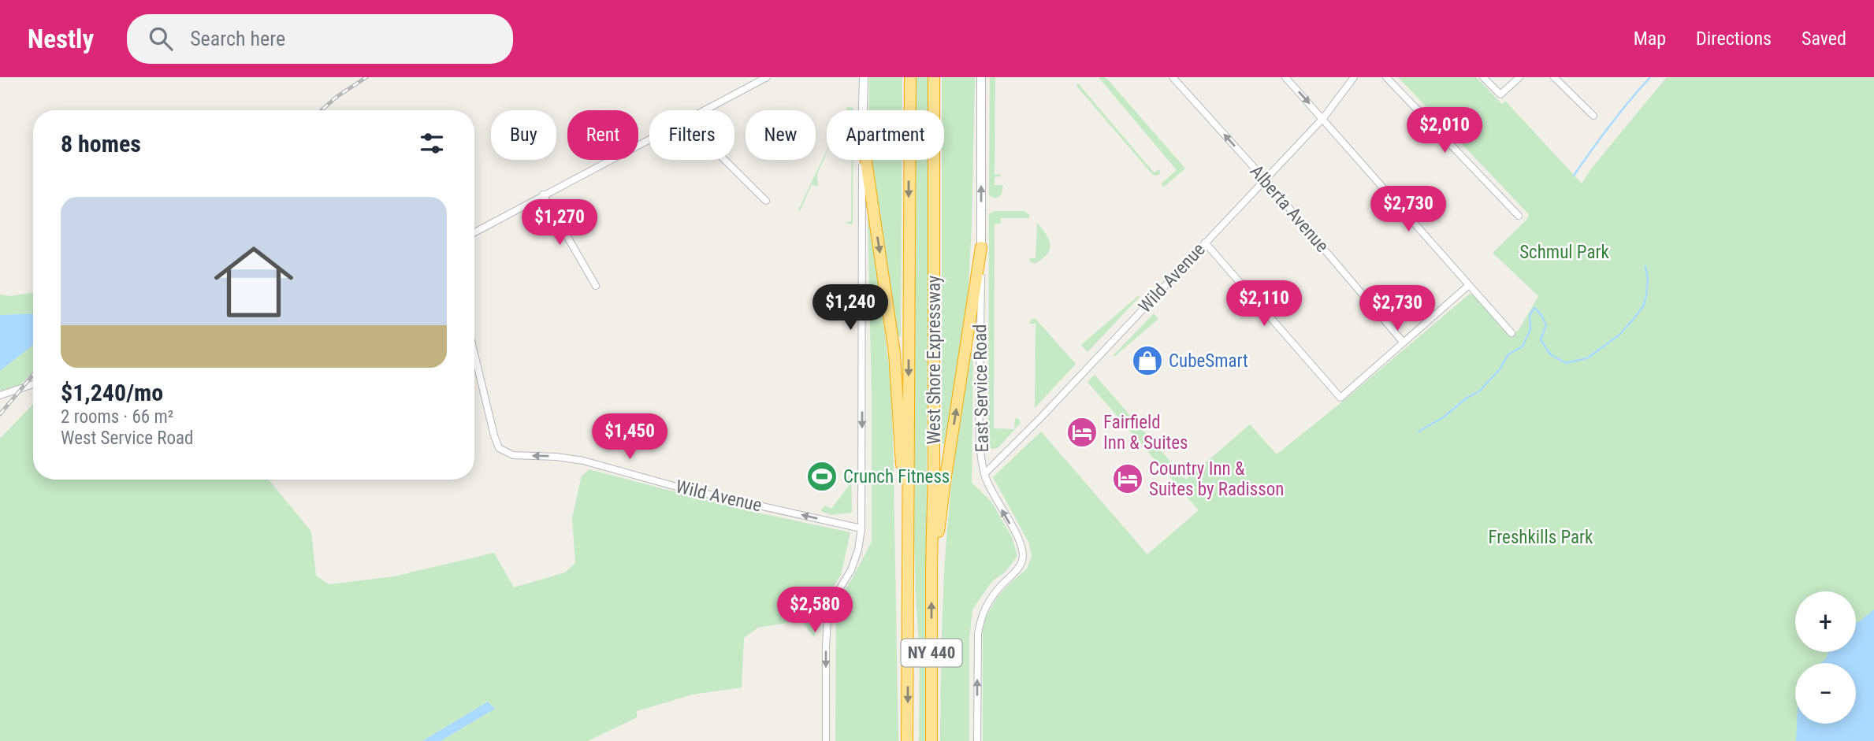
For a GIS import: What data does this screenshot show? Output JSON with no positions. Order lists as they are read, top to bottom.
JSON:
{
  "streets": {
    "highway": ["West Shore Expressway", "NY 440"],
    "main road": ["East Service Road"],
    "street": ["Alberta Avenue", "Wild Avenue"]
  },
  "crossings": [
    ["Alberta Avenue", "Wild Avenue"],
    ["Wild Avenue", "East Service Road"]
  ],
  "one_way": ["Alberta Avenue", "Wild Avenue", "East Service Road"],
  "parks": ["Schmul Park", "Freshkills Park"],
  "places": {
    "shop": ["CubeSmart"],
    "hotel": ["Fairfield Inn & Suites", "Country Inn & Suites by Radisson"],
    "sports": ["Crunch Fitness"]
  },
  "page": {
    "header": "Nestly",
    "search": "Search here",
    "nav": ["Map", "Directions", "Saved"],
    "price": [
      "$2,010",
      "$2,730",
      "$1,270",
      "$2,110",
      "$1,240",
      "$2,730",
      "$1,450",
      "$2,580"
    ],
    "chip": [
      "Buy",
      "Rent",
      "Filters",
      "New",
      "Apartment"
    ],
    "heading": "8 homes",
    "list": [
      {
        "name": "$1,240/mo",
        "note": "2 rooms · 66 m² · West Service Road"
      }
    ],
    "map_buttons": ["+", "−"]
  }
}
